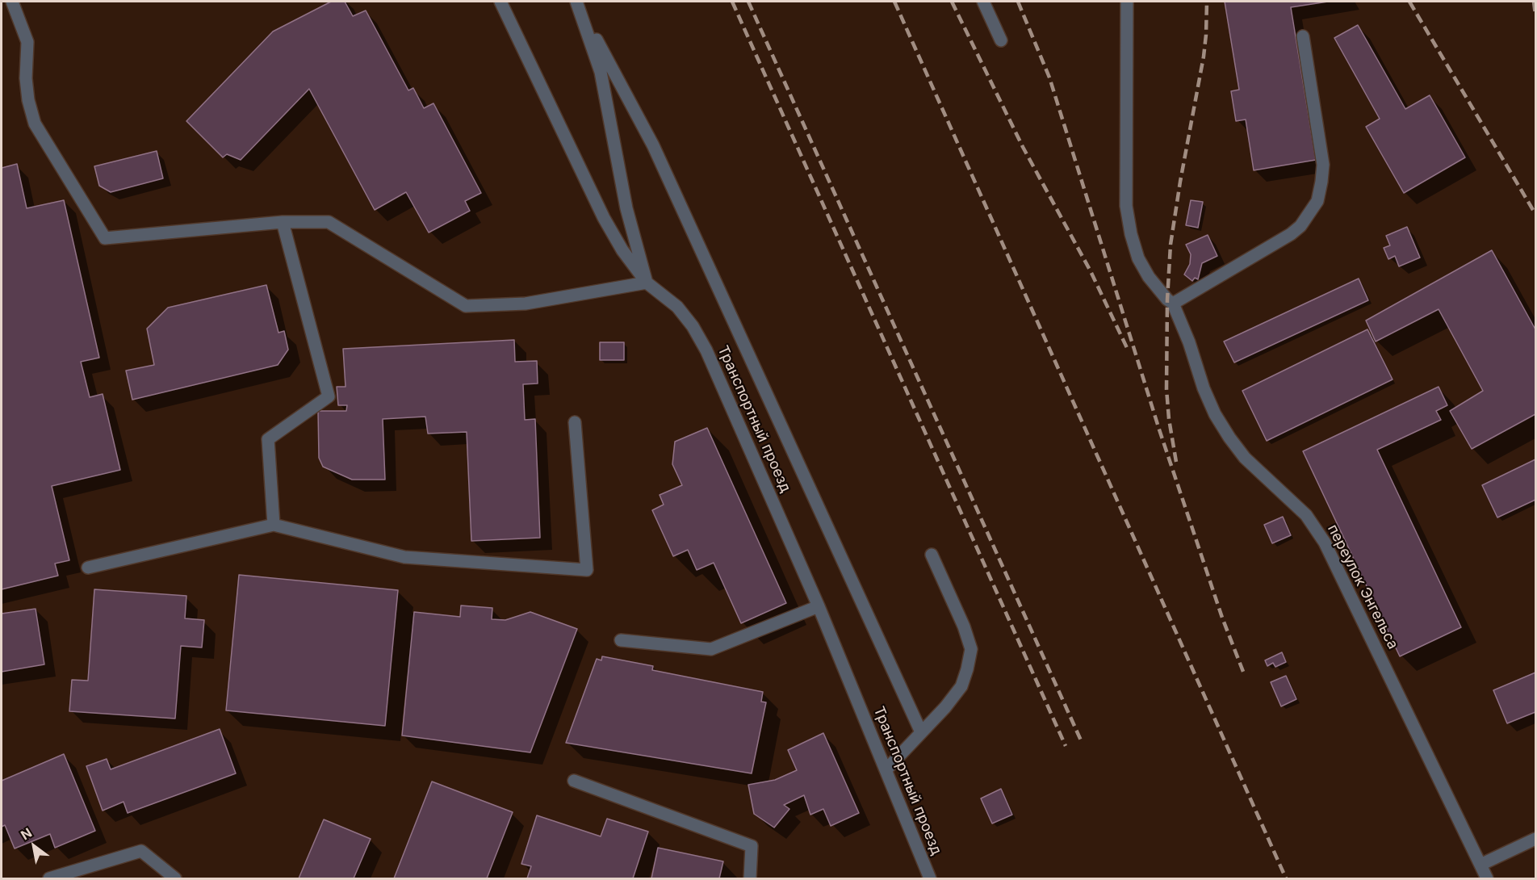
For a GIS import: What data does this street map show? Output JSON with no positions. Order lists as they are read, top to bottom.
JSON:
{
  "streets": {
    "street": ["Транспортный проезд", "переулок Энгельса"]
  },
  "north": "top left"
}
